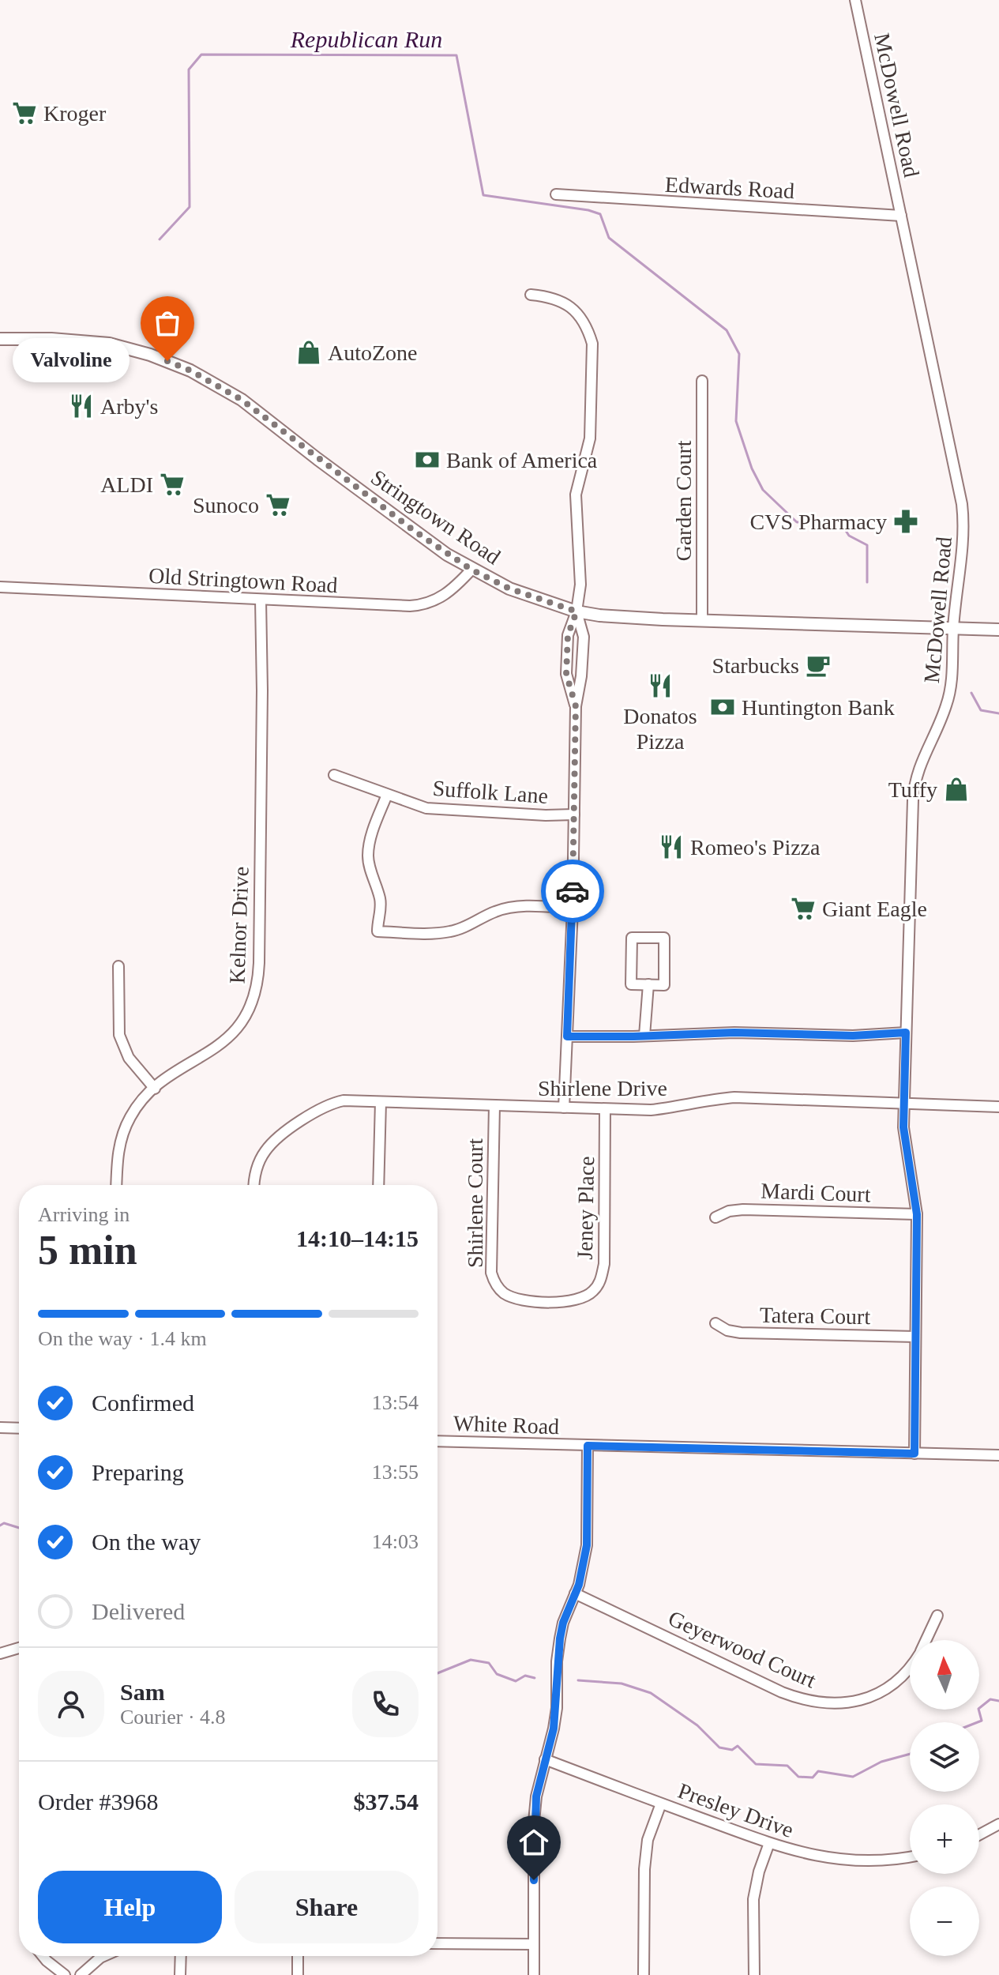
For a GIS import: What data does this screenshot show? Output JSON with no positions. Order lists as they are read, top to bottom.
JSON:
{
  "streets": {
    "main road": ["Stringtown Road"],
    "street": [
      "McDowell Road",
      "Edwards Road",
      "Garden Court",
      "Old Stringtown Road",
      "Suffolk Lane",
      "Kelnor Drive",
      "Shirlene Drive",
      "Mardi Court",
      "Shirlene Court",
      "Jeney Place",
      "Tatera Court",
      "White Road",
      "Geyerwood Court",
      "Presley Drive"
    ]
  },
  "crossings": [
    ["McDowell Road", "Edwards Road"],
    ["McDowell Road", "Stringtown Road"],
    ["McDowell Road", "Shirlene Drive"],
    ["McDowell Road", "Mardi Court"],
    ["McDowell Road", "Tatera Court"],
    ["McDowell Road", "White Road"],
    ["Garden Court", "Stringtown Road"],
    ["Stringtown Road", "Old Stringtown Road"],
    ["Old Stringtown Road", "Kelnor Drive"],
    ["Shirlene Drive", "Shirlene Court"],
    ["Shirlene Drive", "Jeney Place"],
    ["Shirlene Court", "Jeney Place"]
  ],
  "water": ["Republican Run"],
  "places": {
    "supermarket": [
      "Kroger",
      "ALDI",
      "Sunoco",
      "Giant Eagle"
    ],
    "shop": ["AutoZone", "Tuffy"],
    "other": ["Valvoline"],
    "restaurant": ["Arby's", "Donatos Pizza", "Romeo's Pizza"],
    "bank": ["Bank of America", "Huntington Bank"],
    "pharmacy": ["CVS Pharmacy"],
    "cafe": ["Starbucks"]
  },
  "north": "top",
  "page": {
    "bubble": "Valvoline",
    "heading": ["5 min", "Arriving in", "14:10–14:15"],
    "panel": [
      "Sam",
      "Courier · 4.8",
      "Order #3968",
      "$37.54"
    ],
    "bar": "On the way · 1.4 km",
    "list": [
      ["Confirmed", "13:54"],
      ["Preparing", "13:55"],
      ["On the way", "14:03"],
      "Delivered"
    ],
    "map_buttons": ["+", "−"],
    "buttons": ["Help", "Share"]
  }
}
